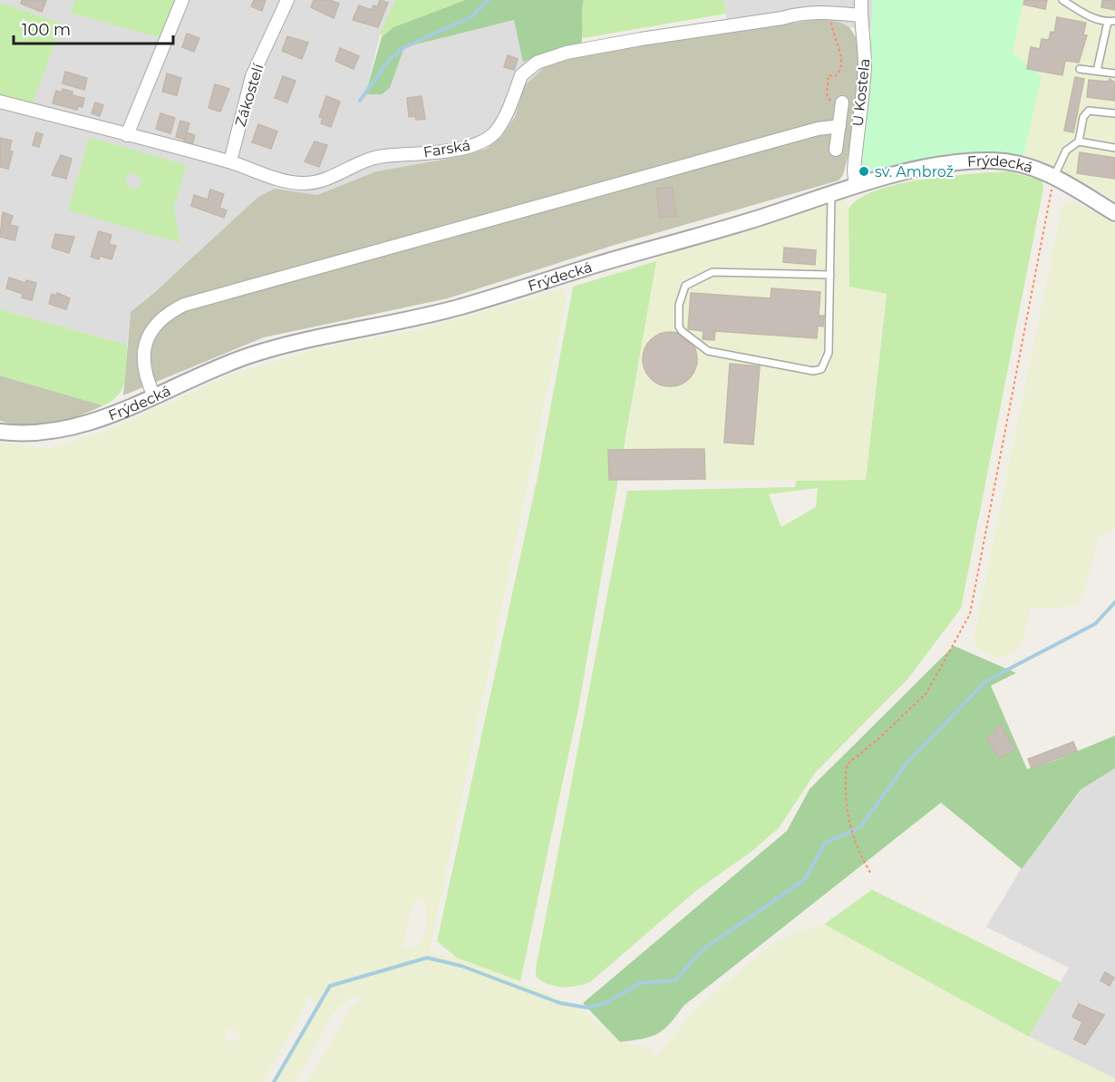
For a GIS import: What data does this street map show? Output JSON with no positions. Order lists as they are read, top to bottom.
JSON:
{
  "streets": {
    "street": [
      "U Kostela",
      "Zákostelí",
      "Farská",
      "Frýdecká"
    ]
  },
  "crossings": [
    ["U Kostela", "Farská"],
    ["U Kostela", "Frýdecká"],
    ["Zákostelí", "Farská"]
  ],
  "places": ["sv. Ambrož"],
  "scale_bar": "100 m"
}
